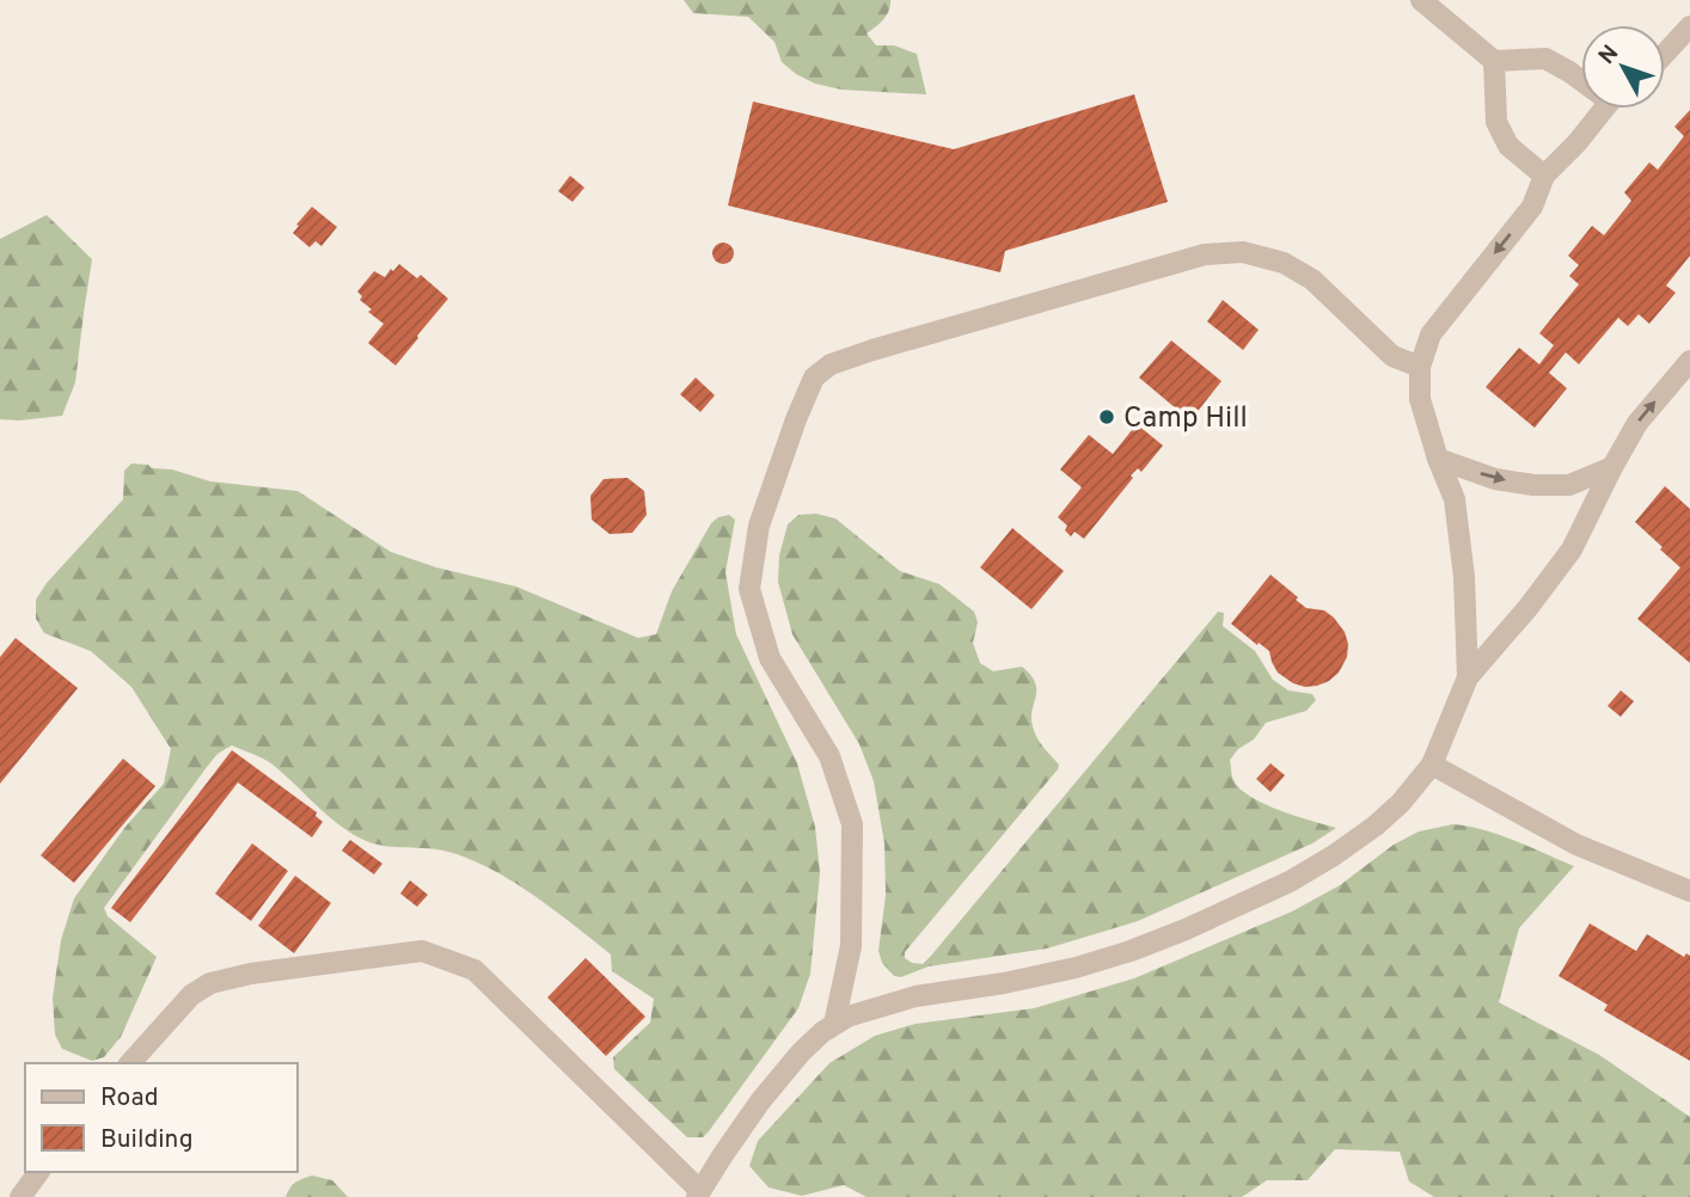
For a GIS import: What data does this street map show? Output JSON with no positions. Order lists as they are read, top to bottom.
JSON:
{
  "places": ["Camp Hill"],
  "legend": ["Road", "Building"],
  "north": "top left"
}
